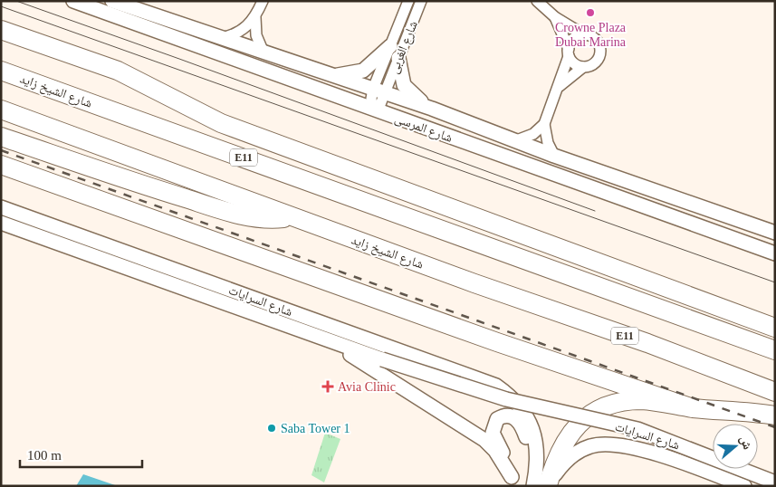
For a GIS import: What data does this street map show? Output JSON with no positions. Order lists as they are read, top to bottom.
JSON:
{
  "streets": {
    "highway": ["شارع الشيخ زايد", "E11"],
    "main road": ["شارع المرسى", "شارع السرايات"],
    "street": ["شارع الغربى"]
  },
  "crossings": [
    ["شارع الغربى", "شارع المرسى"]
  ],
  "places": {
    "other": ["Crowne Plaza Dubai Marina", "Saba Tower 1"],
    "health": ["Avia Clinic"]
  },
  "scale_bar": "100 m",
  "north": "right"
}
